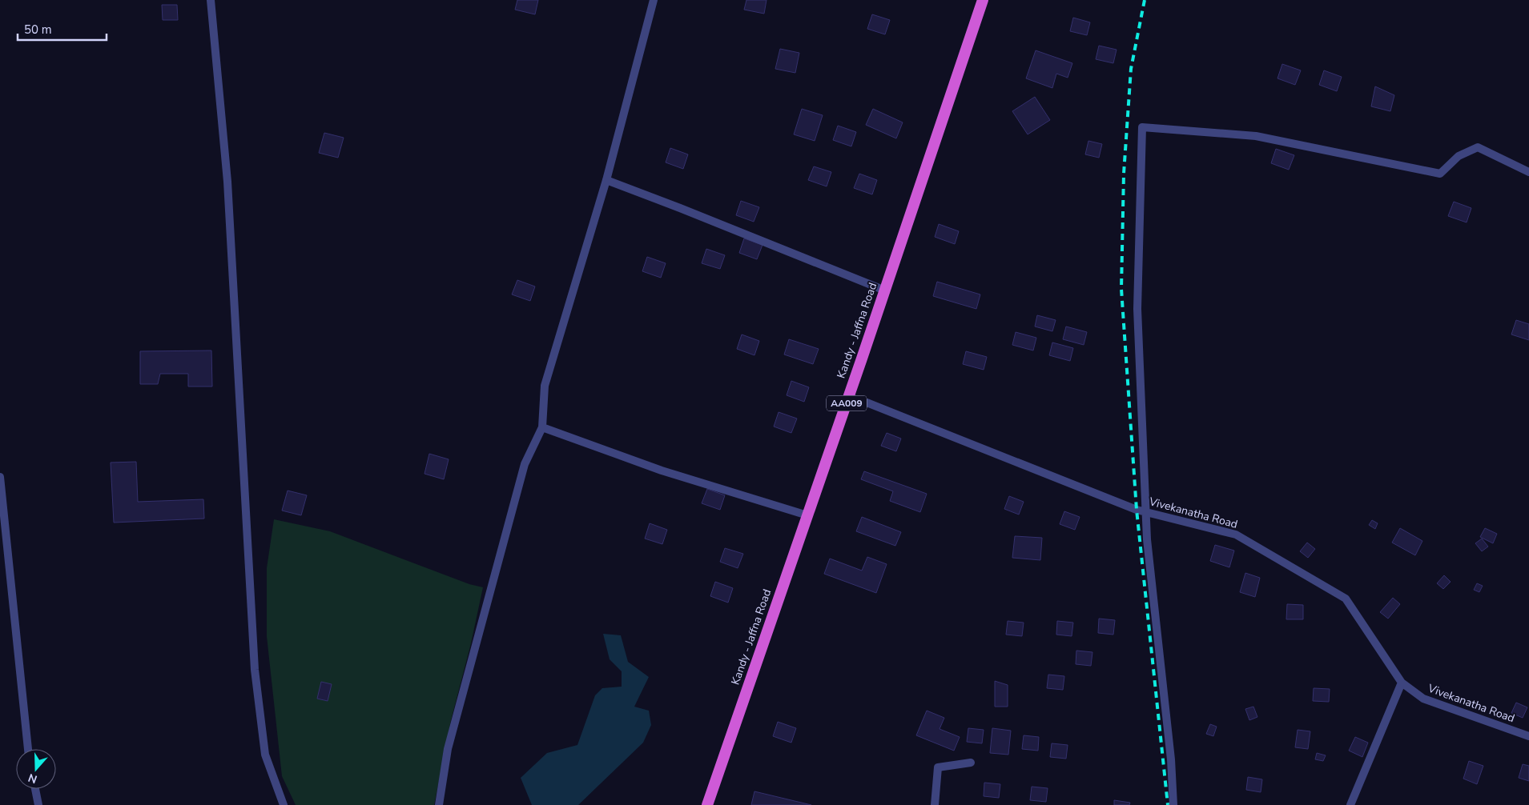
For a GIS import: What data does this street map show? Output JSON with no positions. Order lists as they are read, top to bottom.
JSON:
{
  "streets": {
    "highway": ["Kandy - Jaffna Road", "AA009"],
    "street": ["Vivekanatha Road"]
  },
  "crossings": [
    ["Kandy - Jaffna Road", "Vivekanatha Road"]
  ],
  "scale_bar": "50 m",
  "north": "bottom"
}
